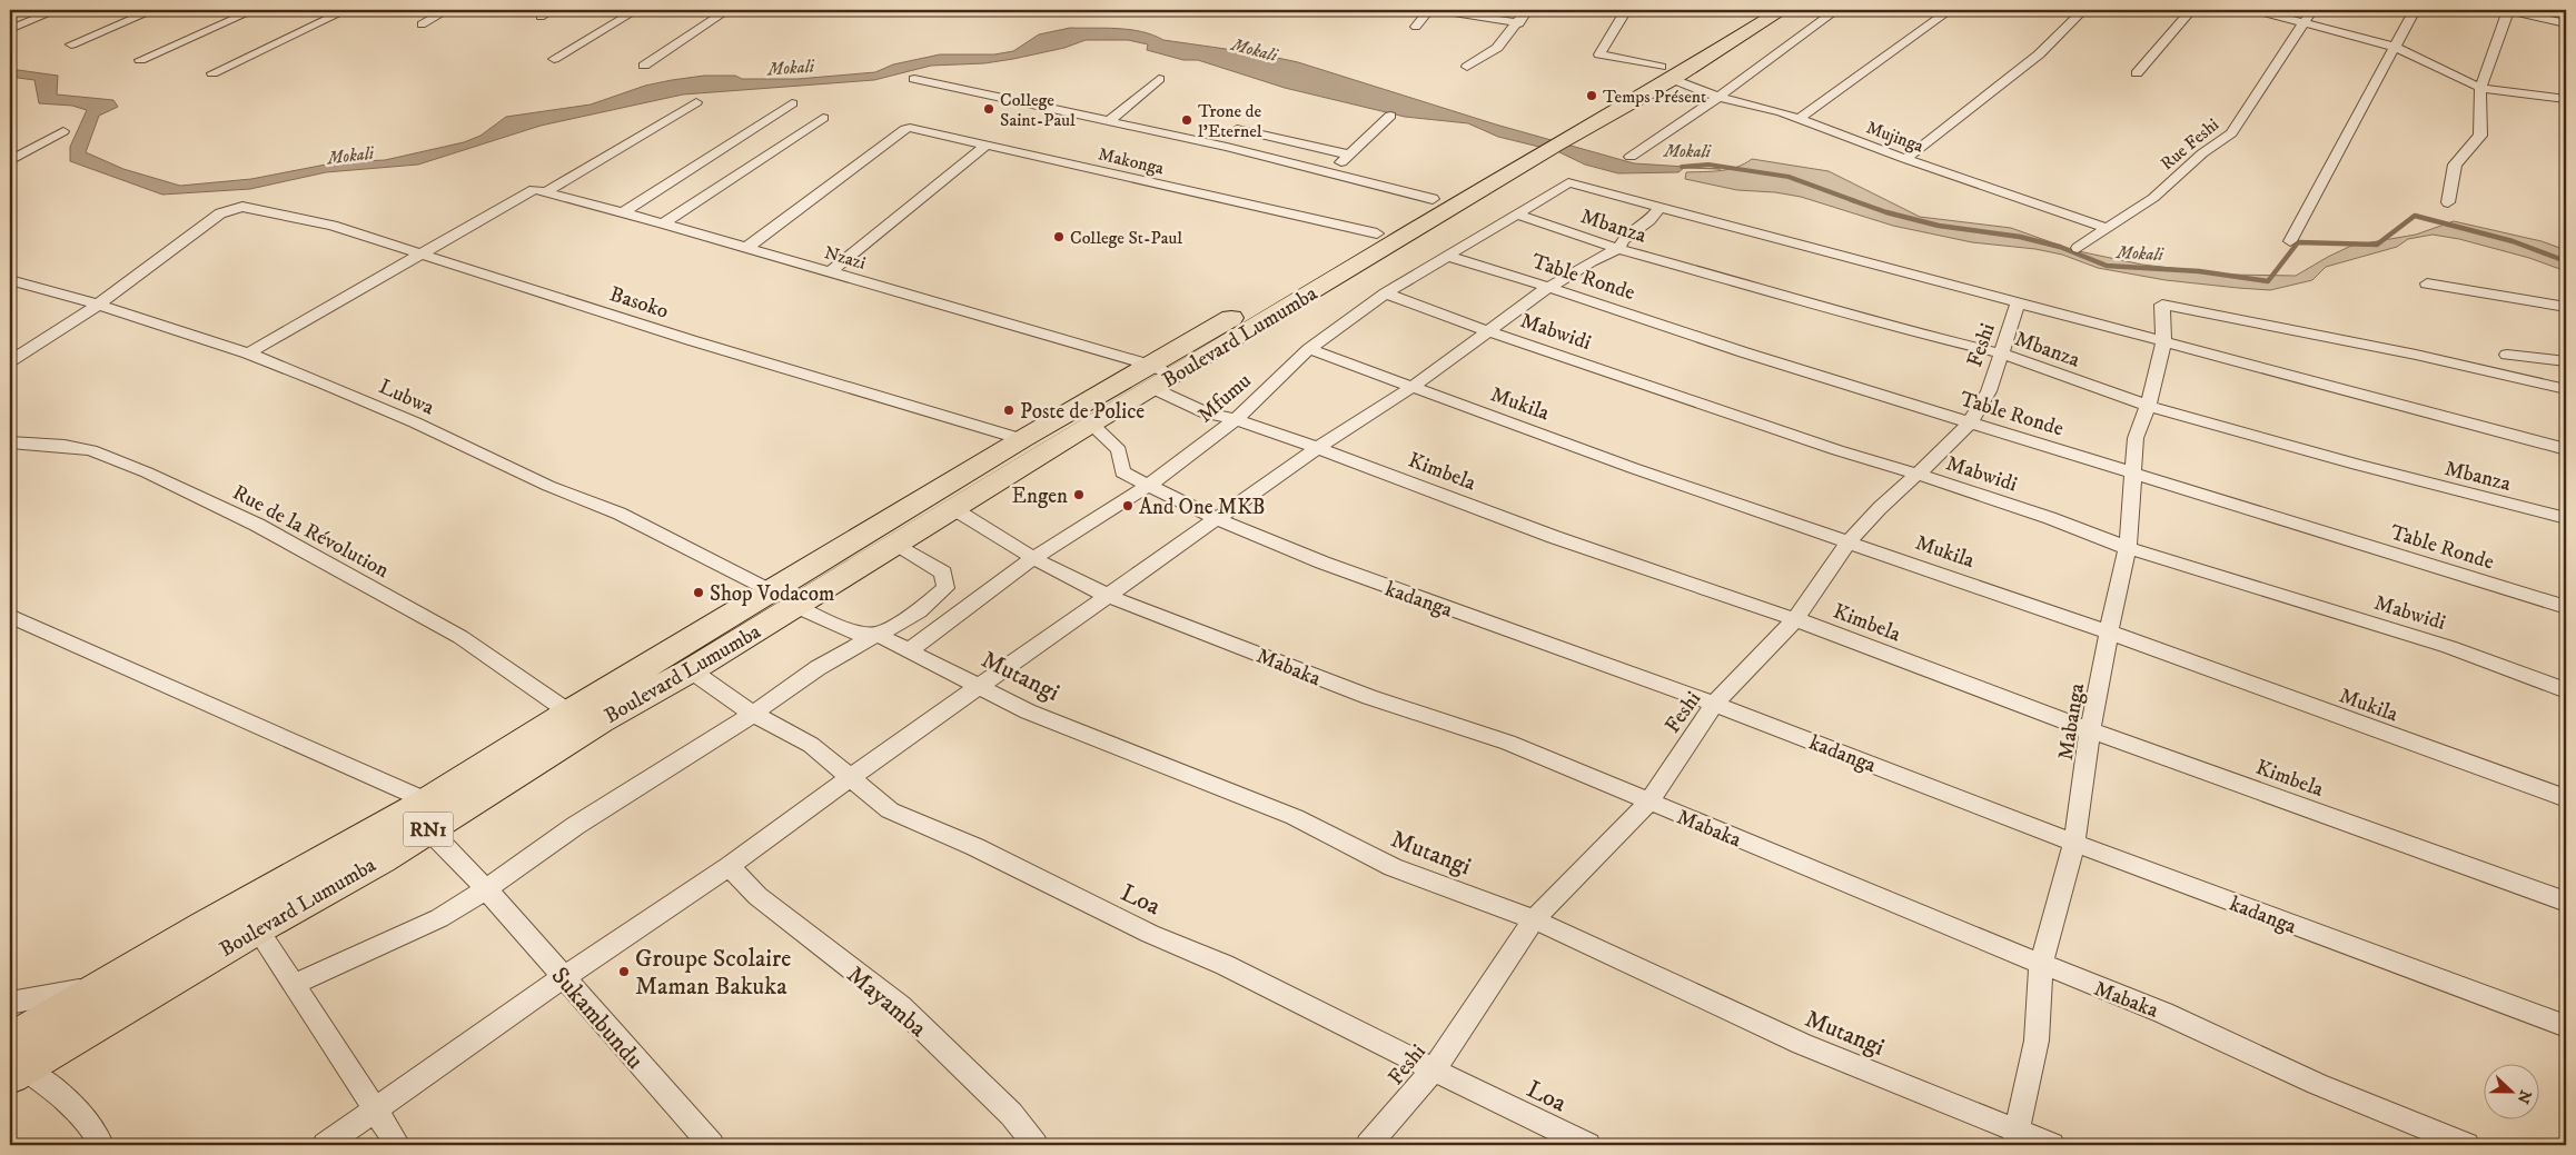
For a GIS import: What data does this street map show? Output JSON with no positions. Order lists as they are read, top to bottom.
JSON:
{
  "streets": {
    "highway": ["Boulevard Lumumba", "RN1"],
    "street": [
      "Mujinga",
      "Rue Feshi",
      "Makonga",
      "Mbanza",
      "Nzazi",
      "Table Ronde",
      "Basoko",
      "Mabwidi",
      "Feshi",
      "Lubwa",
      "Mfumu",
      "Mukila",
      "Kimbela",
      "Rue de la Révolution",
      "kadanga",
      "Mabaka",
      "Mutangi",
      "Mabanga",
      "Loa",
      "Mayamba",
      "Sukambundu"
    ]
  },
  "crossings": [
    ["Mujinga", "Rue Feshi"],
    ["Mujinga", "Boulevard Lumumba"],
    ["Makonga", "Nzazi"],
    ["Makonga", "Boulevard Lumumba"],
    ["Mbanza", "Feshi"],
    ["Mbanza", "Mfumu"],
    ["Mbanza", "Mabanga"],
    ["Nzazi", "Basoko"],
    ["Nzazi", "Boulevard Lumumba"],
    ["Nzazi", "Kimbela"],
    ["Table Ronde", "Feshi"],
    ["Table Ronde", "Mfumu"],
    ["Table Ronde", "Mabanga"],
    ["Basoko", "Boulevard Lumumba"],
    ["Basoko", "Lubwa"],
    ["Mabwidi", "Feshi"],
    ["Mabwidi", "Mfumu"],
    ["Mabwidi", "Mabanga"],
    ["Boulevard Lumumba", "Lubwa"],
    ["Boulevard Lumumba", "Kimbela"],
    ["Boulevard Lumumba", "Rue de la Révolution"],
    ["Boulevard Lumumba", "kadanga"],
    ["Boulevard Lumumba", "Mabaka"],
    ["Boulevard Lumumba", "Mutangi"],
    ["Boulevard Lumumba", "Loa"],
    ["Boulevard Lumumba", "Sukambundu"],
    ["Feshi", "Mukila"],
    ["Feshi", "Kimbela"],
    ["Feshi", "kadanga"],
    ["Feshi", "Mabaka"],
    ["Feshi", "Mutangi"],
    ["Feshi", "Loa"],
    ["Lubwa", "Mutangi"],
    ["Mfumu", "Mukila"],
    ["Mfumu", "Kimbela"],
    ["Mfumu", "kadanga"],
    ["Mfumu", "Mabaka"],
    ["Mfumu", "Mutangi"],
    ["Mukila", "Mabanga"],
    ["Kimbela", "Mabanga"],
    ["kadanga", "Mabanga"],
    ["Mabaka", "Mabanga"],
    ["Mutangi", "Mabanga"]
  ],
  "water": ["Mokali"],
  "places": [
    "Temps Présent",
    "College Saint-Paul",
    "Trone de l'Eternel",
    "College St-Paul",
    "Poste de Police",
    "Engen",
    "And One MKB",
    "Shop Vodacom",
    "Groupe Scolaire Maman Bakuka"
  ],
  "north": "right"
}
